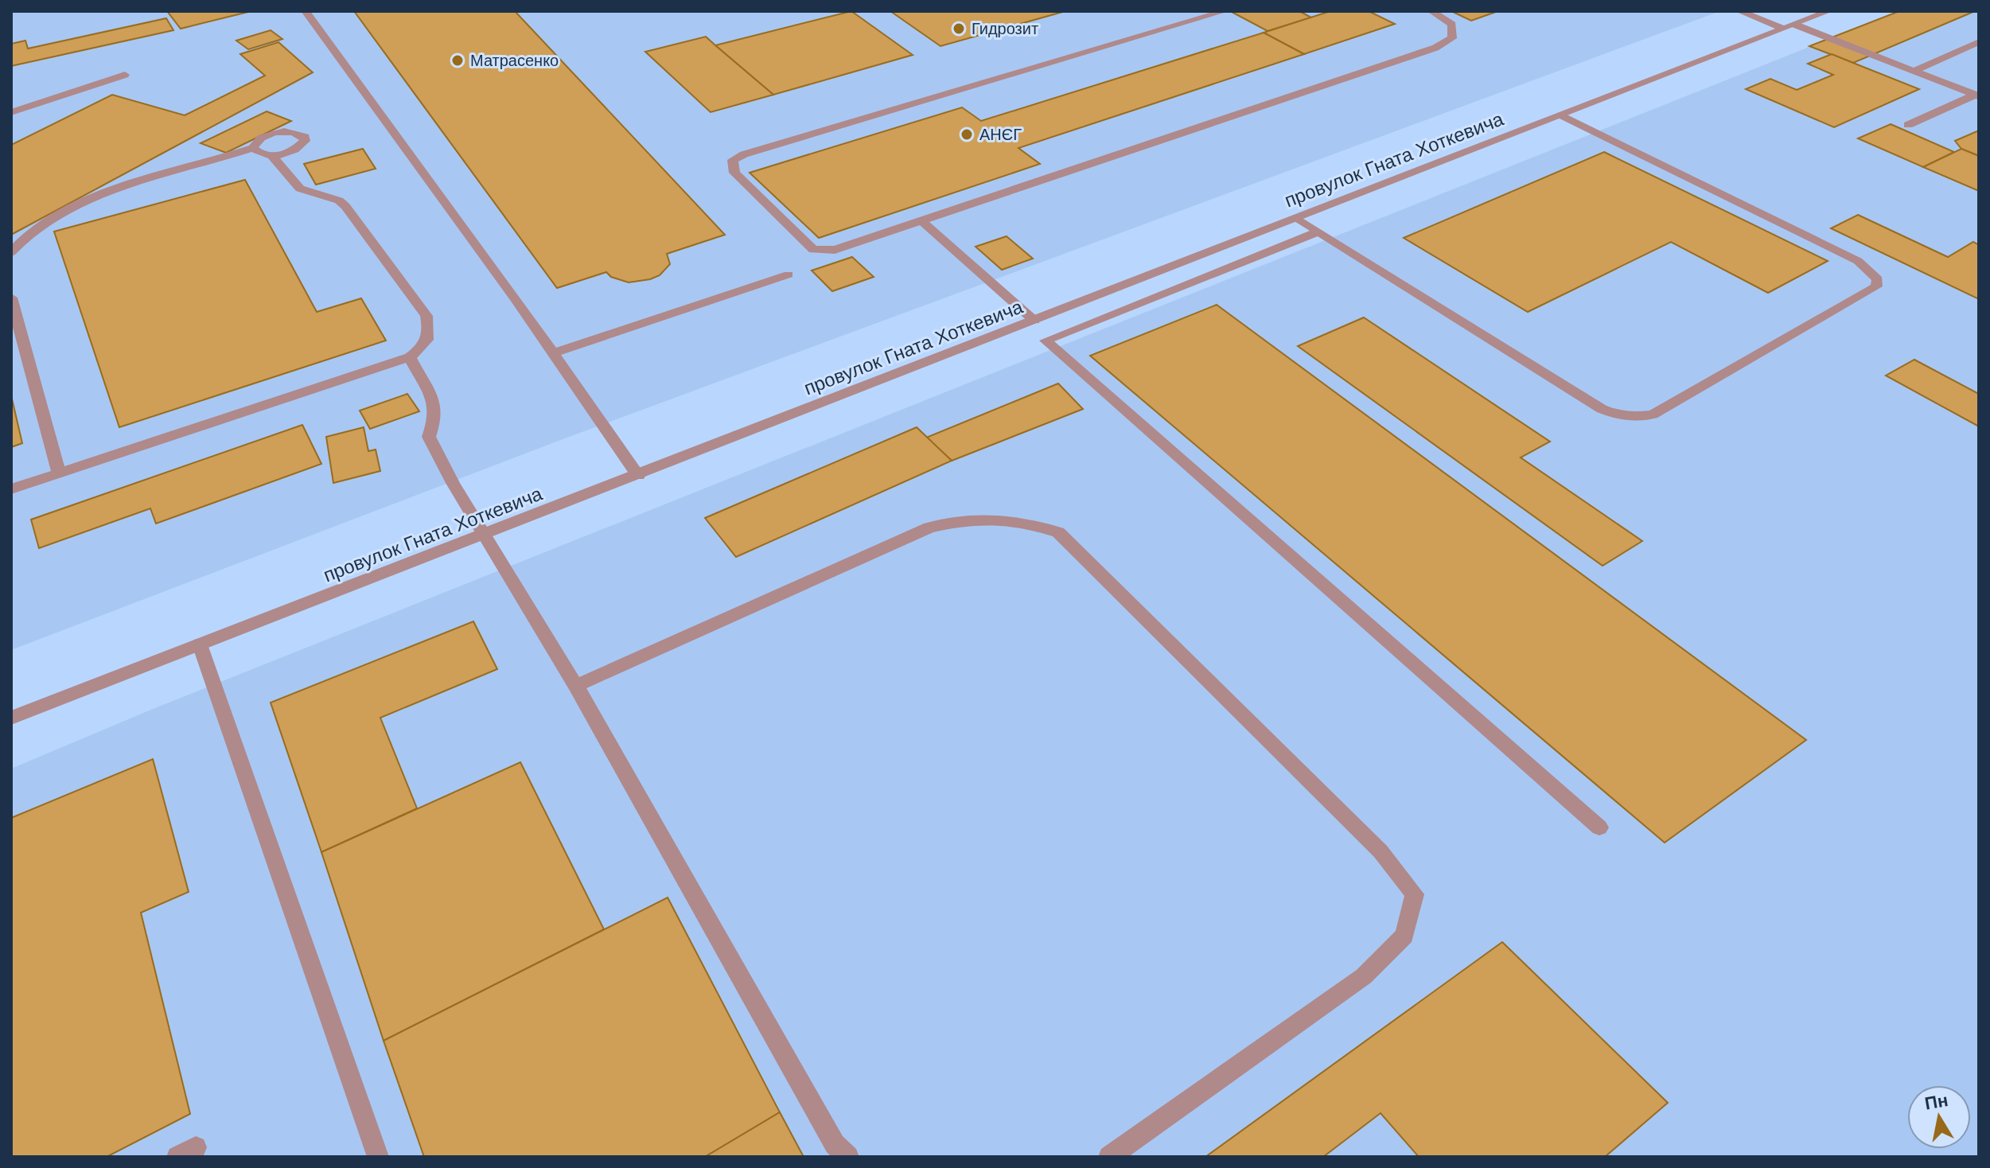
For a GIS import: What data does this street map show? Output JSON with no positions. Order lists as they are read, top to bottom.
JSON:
{
  "streets": {
    "street": ["провулок Гната Хоткевича"]
  },
  "places": ["Гидрозит", "Матрасенко", "АНЄГ"],
  "north": "top"
}
